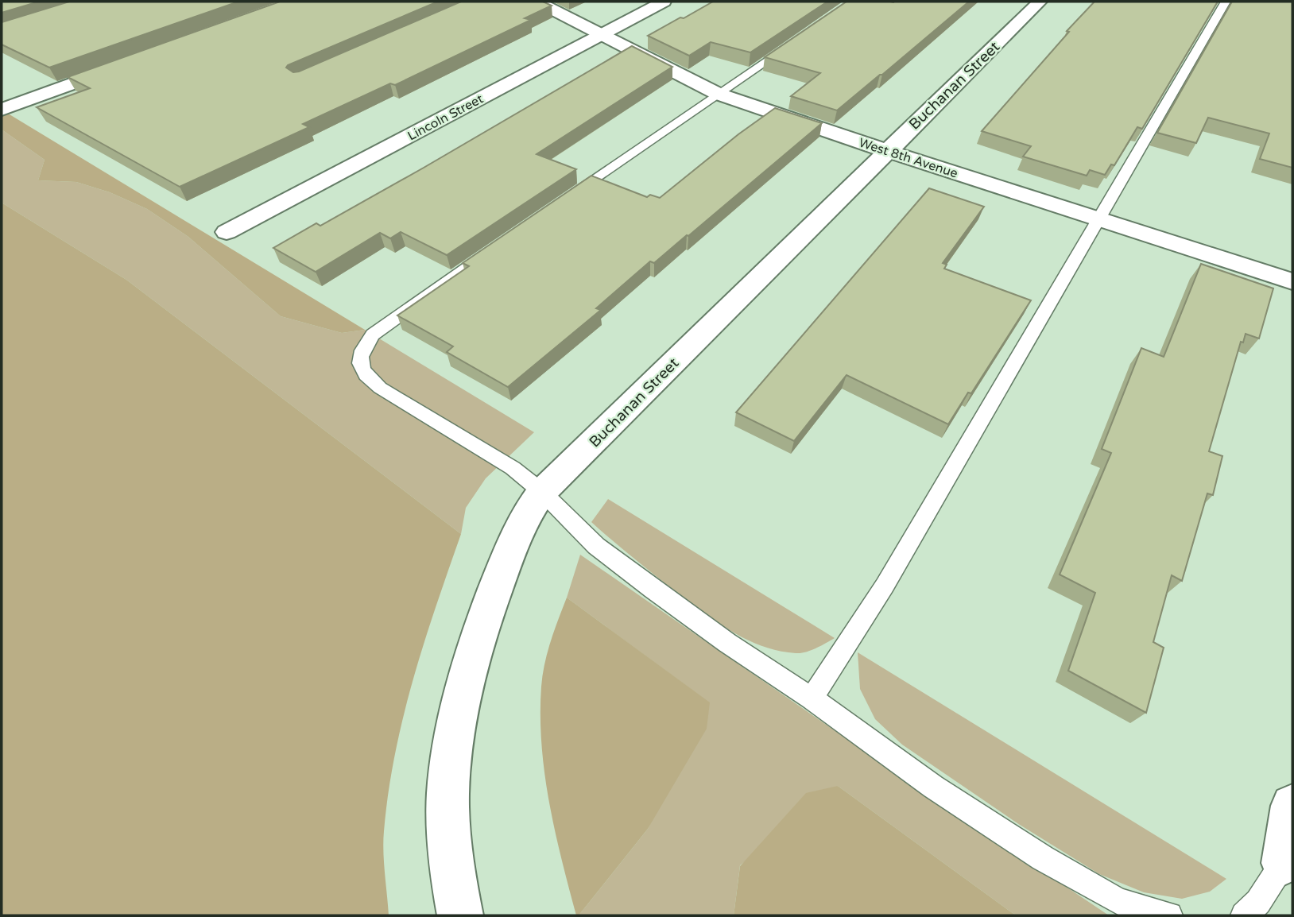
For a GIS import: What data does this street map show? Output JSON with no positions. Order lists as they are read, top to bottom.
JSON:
{
  "streets": {
    "street": ["Buchanan Street", "Lincoln Street", "West 8th Avenue"]
  },
  "crossings": [
    ["Buchanan Street", "West 8th Avenue"],
    ["Lincoln Street", "West 8th Avenue"]
  ]
}
